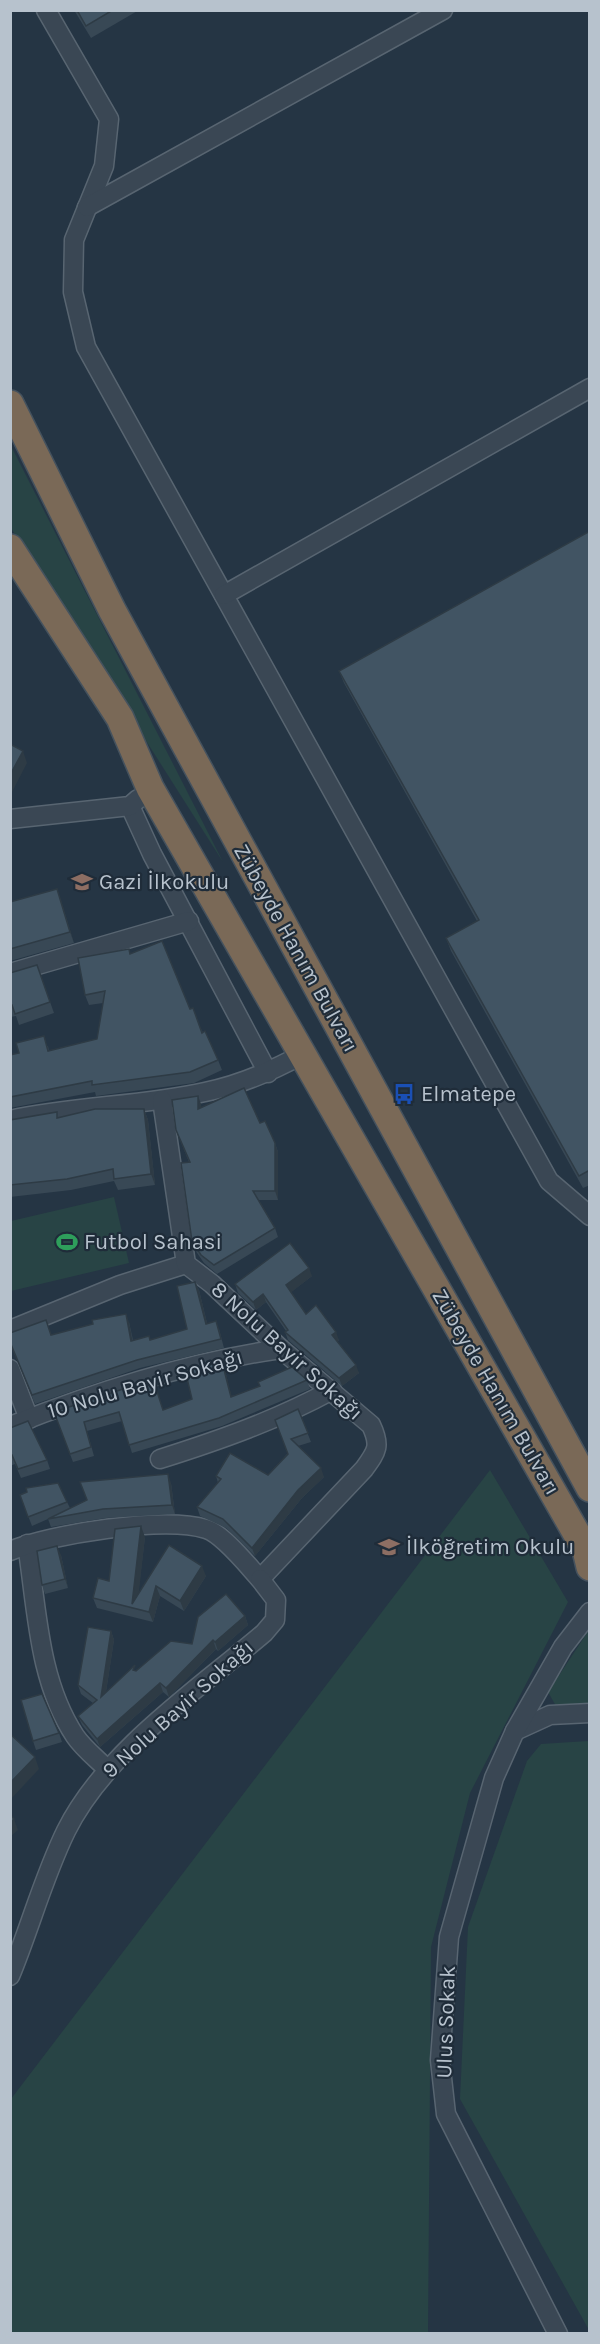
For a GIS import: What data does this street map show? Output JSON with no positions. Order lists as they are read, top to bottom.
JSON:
{
  "streets": {
    "highway": ["Zübeyde Hanım Bulvarı"],
    "street": [
      "8 Nolu Bayir Sokağı",
      "10 Nolu Bayir Sokağı",
      "9 Nolu Bayir Sokağı",
      "Ulus Sokak"
    ]
  },
  "crossings": [
    ["8 Nolu Bayir Sokağı", "10 Nolu Bayir Sokağı"],
    ["8 Nolu Bayir Sokağı", "9 Nolu Bayir Sokağı"]
  ],
  "places": {
    "school or university": ["Gazi İlkokulu", "İlköğretim Okulu"],
    "bus stop": ["Elmatepe"],
    "sports": ["Futbol Sahasi"]
  }
}
